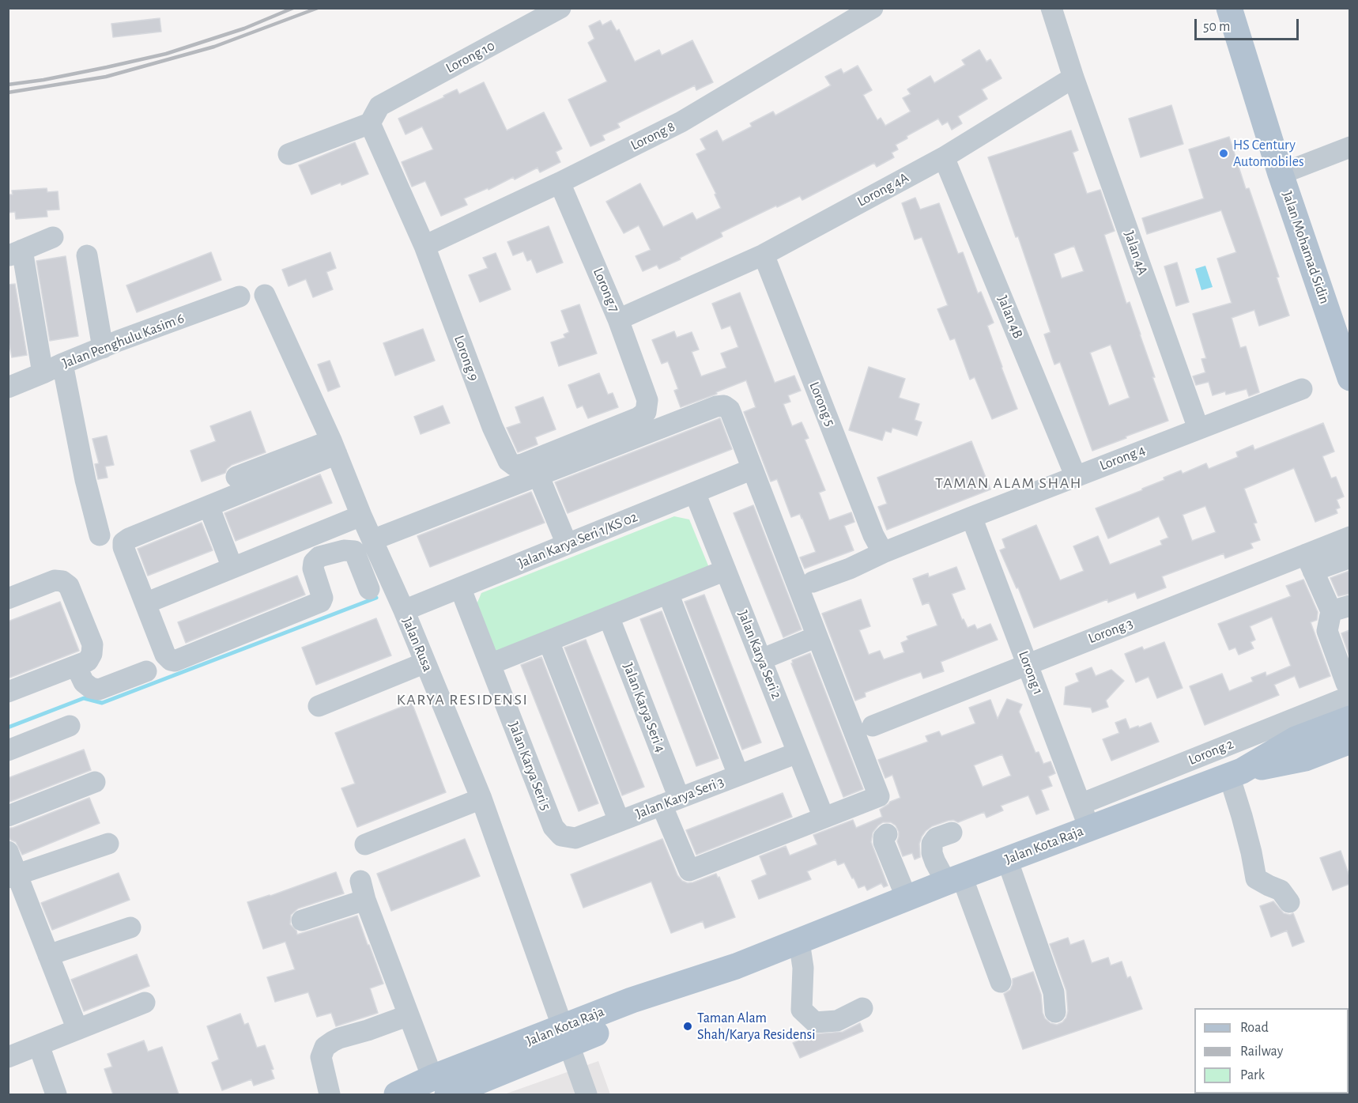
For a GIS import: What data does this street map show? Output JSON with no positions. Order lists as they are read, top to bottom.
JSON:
{
  "streets": {
    "main road": ["Jalan Mohamad Sidin", "Jalan Kota Raja"],
    "street": [
      "Lorong 10",
      "Lorong 8",
      "Lorong 4A",
      "Jalan 4A",
      "Lorong 7",
      "Jalan 4B",
      "Jalan Penghulu Kasim 6",
      "Lorong 9",
      "Lorong 5",
      "Lorong 4",
      "Jalan Karya Seri 1/KS 02",
      "Lorong 3",
      "Jalan Rusa",
      "Jalan Karya Seri 2",
      "Lorong 1",
      "Jalan Karya Seri 4",
      "Lorong 2",
      "Jalan Karya Seri 5",
      "Jalan Karya Seri 3"
    ]
  },
  "crossings": [
    ["Lorong 10", "Lorong 9"],
    ["Lorong 8", "Lorong 7"],
    ["Lorong 8", "Lorong 9"],
    ["Lorong 4A", "Jalan 4A"],
    ["Lorong 4A", "Lorong 7"],
    ["Lorong 4A", "Jalan 4B"],
    ["Lorong 4A", "Lorong 5"],
    ["Jalan 4A", "Lorong 4"],
    ["Lorong 7", "Lorong 9"],
    ["Jalan 4B", "Lorong 4"],
    ["Lorong 5", "Lorong 4"],
    ["Lorong 4", "Lorong 1"],
    ["Jalan Karya Seri 1/KS 02", "Jalan Rusa"],
    ["Jalan Karya Seri 1/KS 02", "Jalan Karya Seri 2"],
    ["Jalan Karya Seri 1/KS 02", "Jalan Karya Seri 5"],
    ["Lorong 3", "Lorong 1"],
    ["Jalan Rusa", "Jalan Kota Raja"],
    ["Jalan Karya Seri 2", "Jalan Karya Seri 4"],
    ["Jalan Karya Seri 2", "Jalan Karya Seri 3"],
    ["Lorong 1", "Lorong 2"],
    ["Lorong 1", "Jalan Kota Raja"],
    ["Jalan Karya Seri 4", "Jalan Karya Seri 3"],
    ["Lorong 2", "Jalan Kota Raja"],
    ["Jalan Karya Seri 5", "Jalan Karya Seri 3"]
  ],
  "districts": ["TAMAN ALAM SHAH", "KARYA RESIDENSI"],
  "places": ["HS Century Automobiles", "Taman Alam Shah/Karya Residensi"],
  "legend": ["Road", "Railway", "Park"],
  "scale_bar": "50 m"
}
